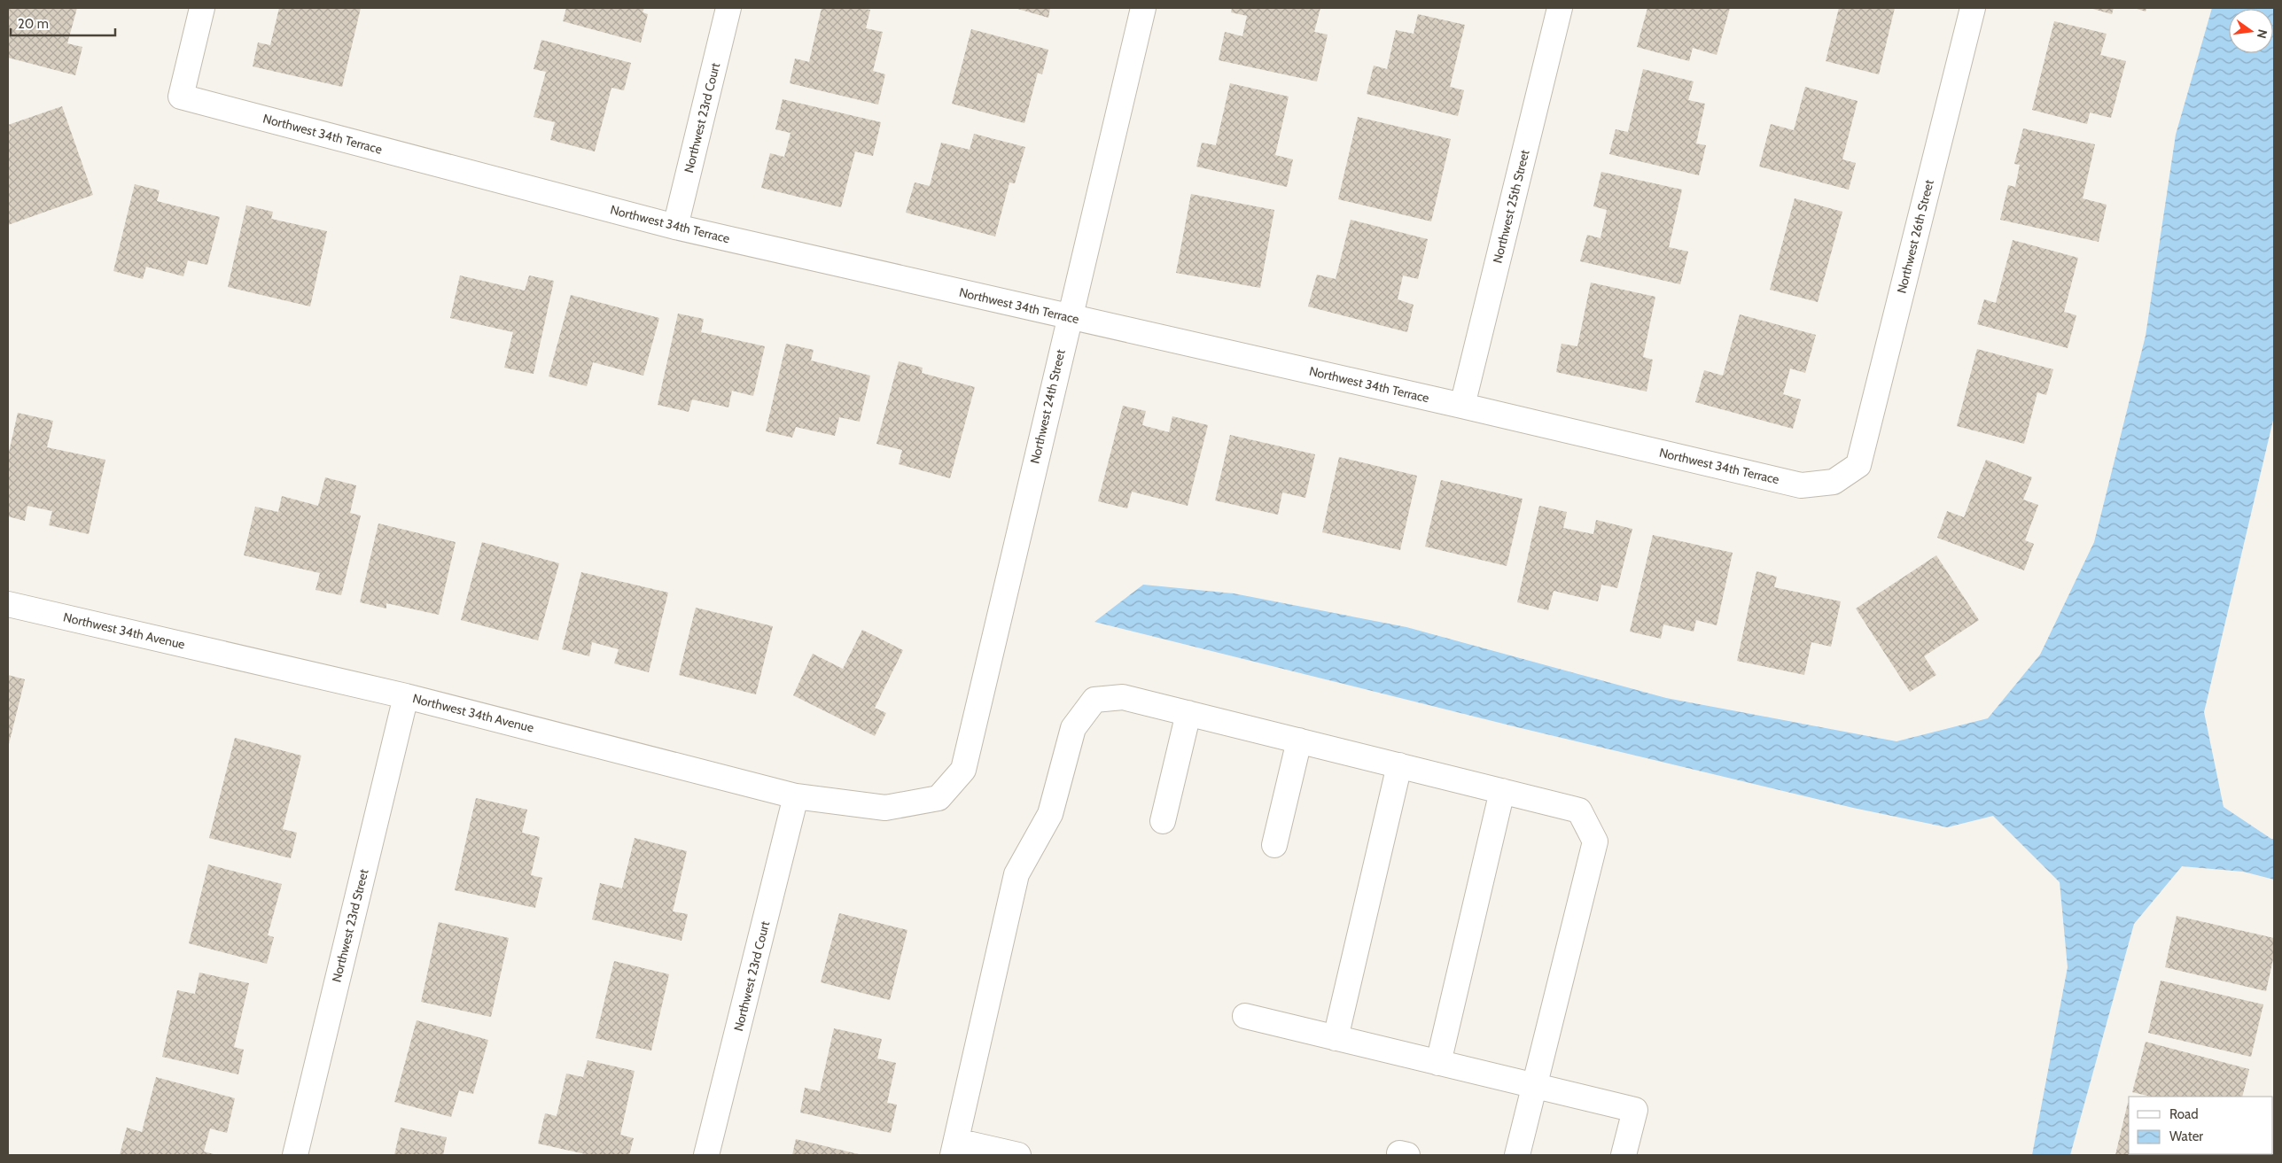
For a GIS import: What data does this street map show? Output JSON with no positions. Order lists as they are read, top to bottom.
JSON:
{
  "streets": {
    "street": [
      "Northwest 23rd Court",
      "Northwest 34th Terrace",
      "Northwest 25th Street",
      "Northwest 26th Street",
      "Northwest 24th Street",
      "Northwest 34th Avenue",
      "Northwest 23rd Street"
    ]
  },
  "crossings": [
    ["Northwest 23rd Court", "Northwest 34th Terrace"],
    ["Northwest 23rd Court", "Northwest 34th Avenue"],
    ["Northwest 34th Terrace", "Northwest 25th Street"],
    ["Northwest 34th Terrace", "Northwest 26th Street"],
    ["Northwest 34th Terrace", "Northwest 24th Street"],
    ["Northwest 24th Street", "Northwest 34th Avenue"],
    ["Northwest 34th Avenue", "Northwest 23rd Street"]
  ],
  "legend": ["Road", "Water"],
  "scale_bar": "20 m",
  "north": "right"
}
